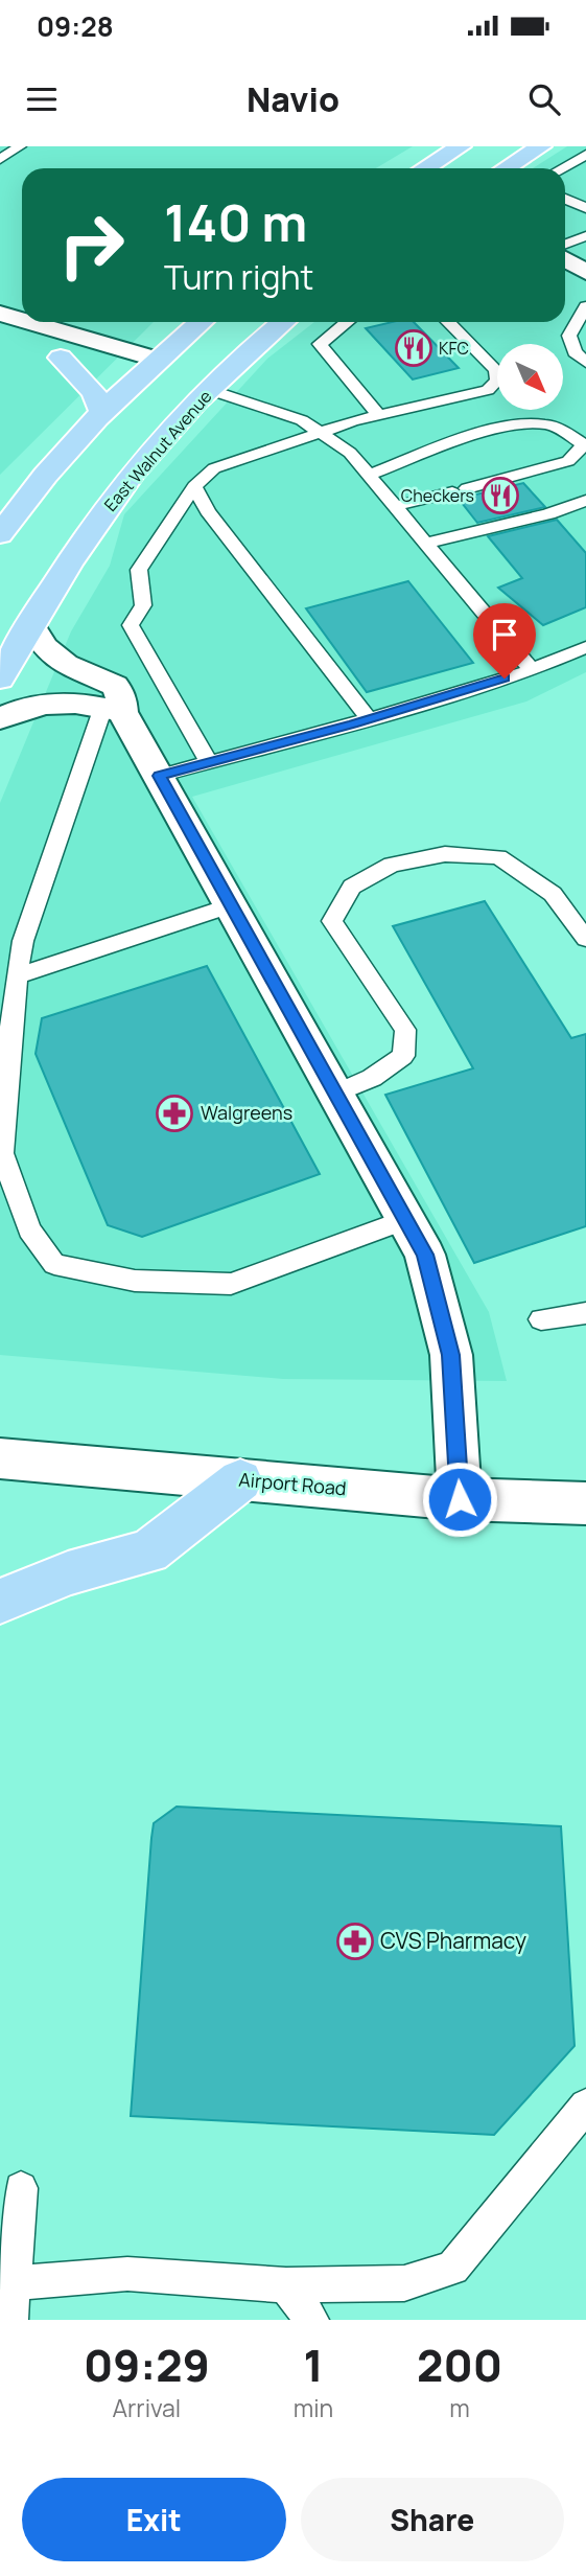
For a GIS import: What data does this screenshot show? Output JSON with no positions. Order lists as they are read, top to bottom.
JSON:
{
  "streets": {
    "main road": ["East Walnut Avenue"],
    "street": ["Airport Road"]
  },
  "places": {
    "restaurant": ["KFC", "Checkers"],
    "pharmacy": ["Walgreens", "CVS Pharmacy"]
  },
  "north": "bottom right",
  "page": {
    "status": "09:28",
    "header": "Navio",
    "turn": ["140 m", "Turn right"],
    "eta": [
      "09:29",
      "Arrival",
      "1",
      "min",
      "200",
      "m"
    ],
    "buttons": ["Exit", "Share"]
  }
}
